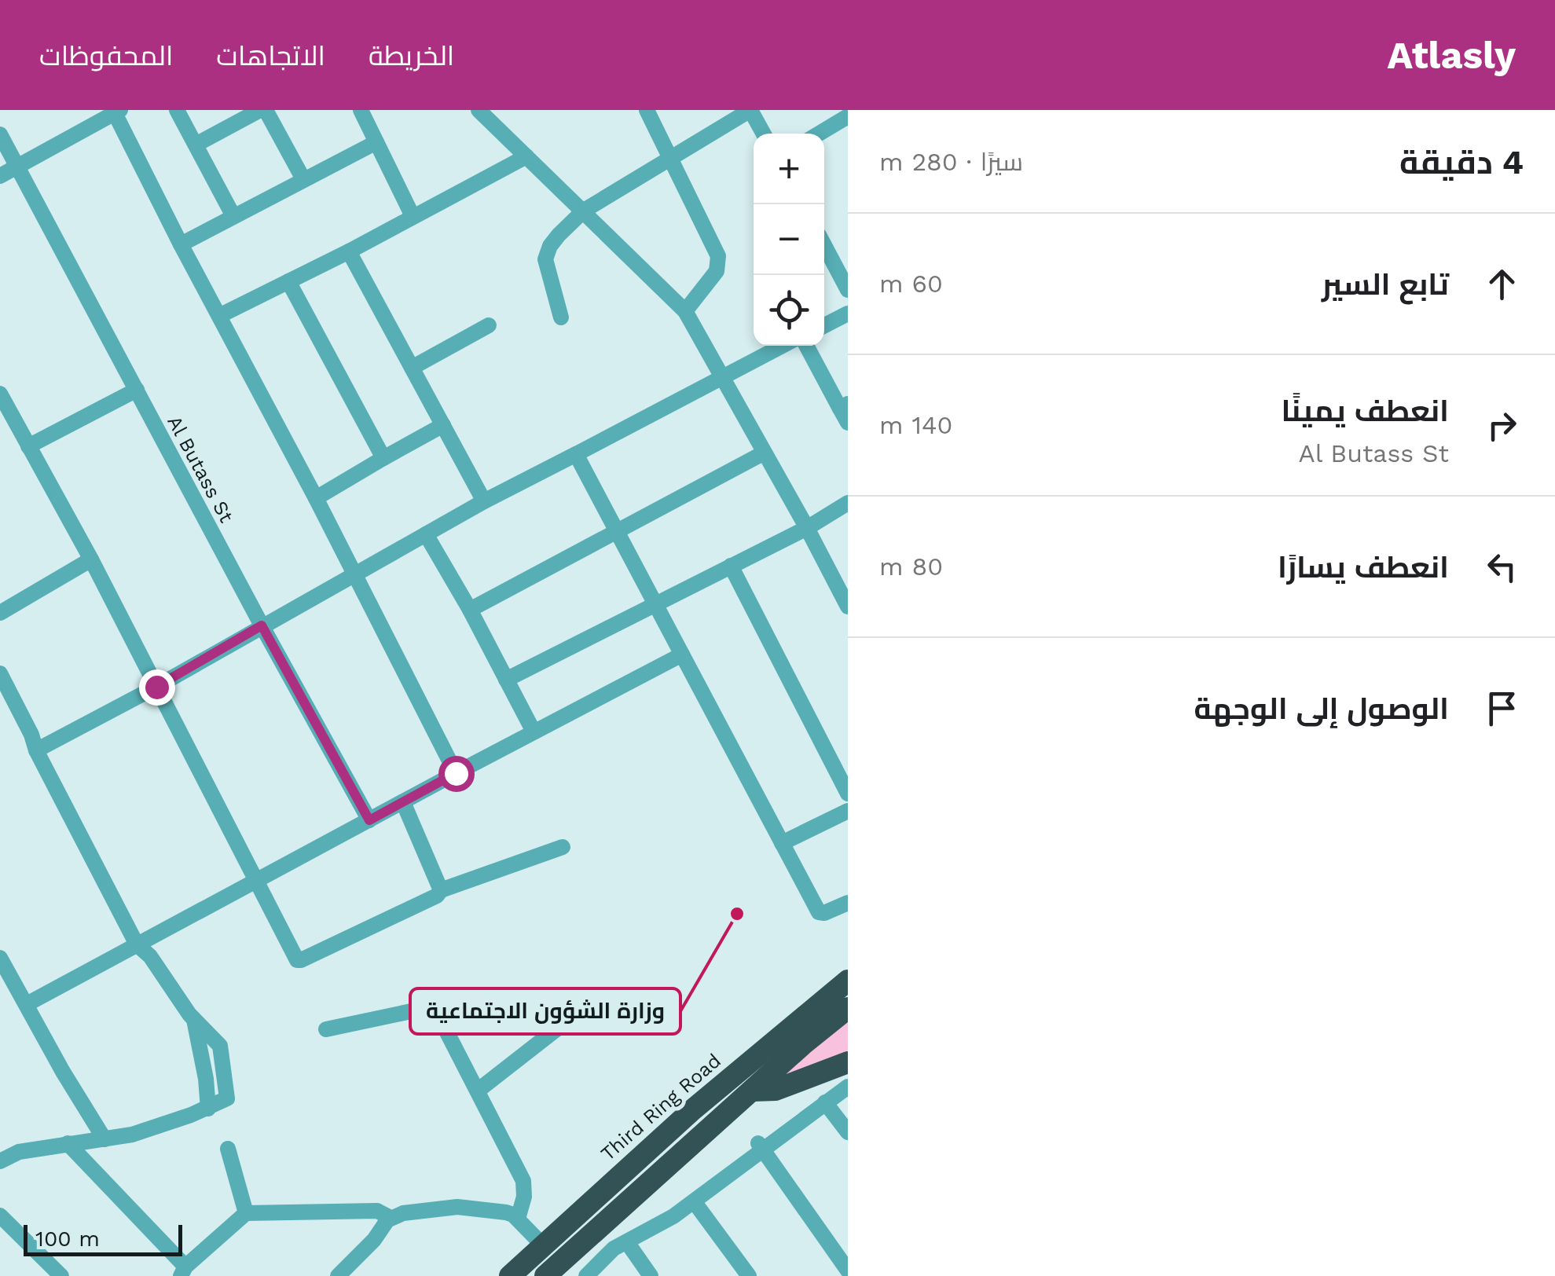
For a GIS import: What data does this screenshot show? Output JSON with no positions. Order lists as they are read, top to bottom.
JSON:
{
  "streets": {
    "highway": ["Third Ring Road"],
    "street": ["Al Butass St"]
  },
  "places": ["وزارة الشؤون الاجتماعية"],
  "scale_bar": "100 m",
  "page": {
    "header": "Atlasly",
    "nav": ["الخريطة", "الاتجاهات", "المحفوظات"],
    "heading": ["4 دقيقة", "سيرًا · 280 m"],
    "map_buttons": ["+", "−"],
    "list": [
      ["تابع السير", "60 m"],
      ["انعطف يمينًا", "Al Butass St", "140 m"],
      ["انعطف يسارًا", "80 m"],
      "الوصول إلى الوجهة"
    ],
    "scale": "100 m"
  }
}
